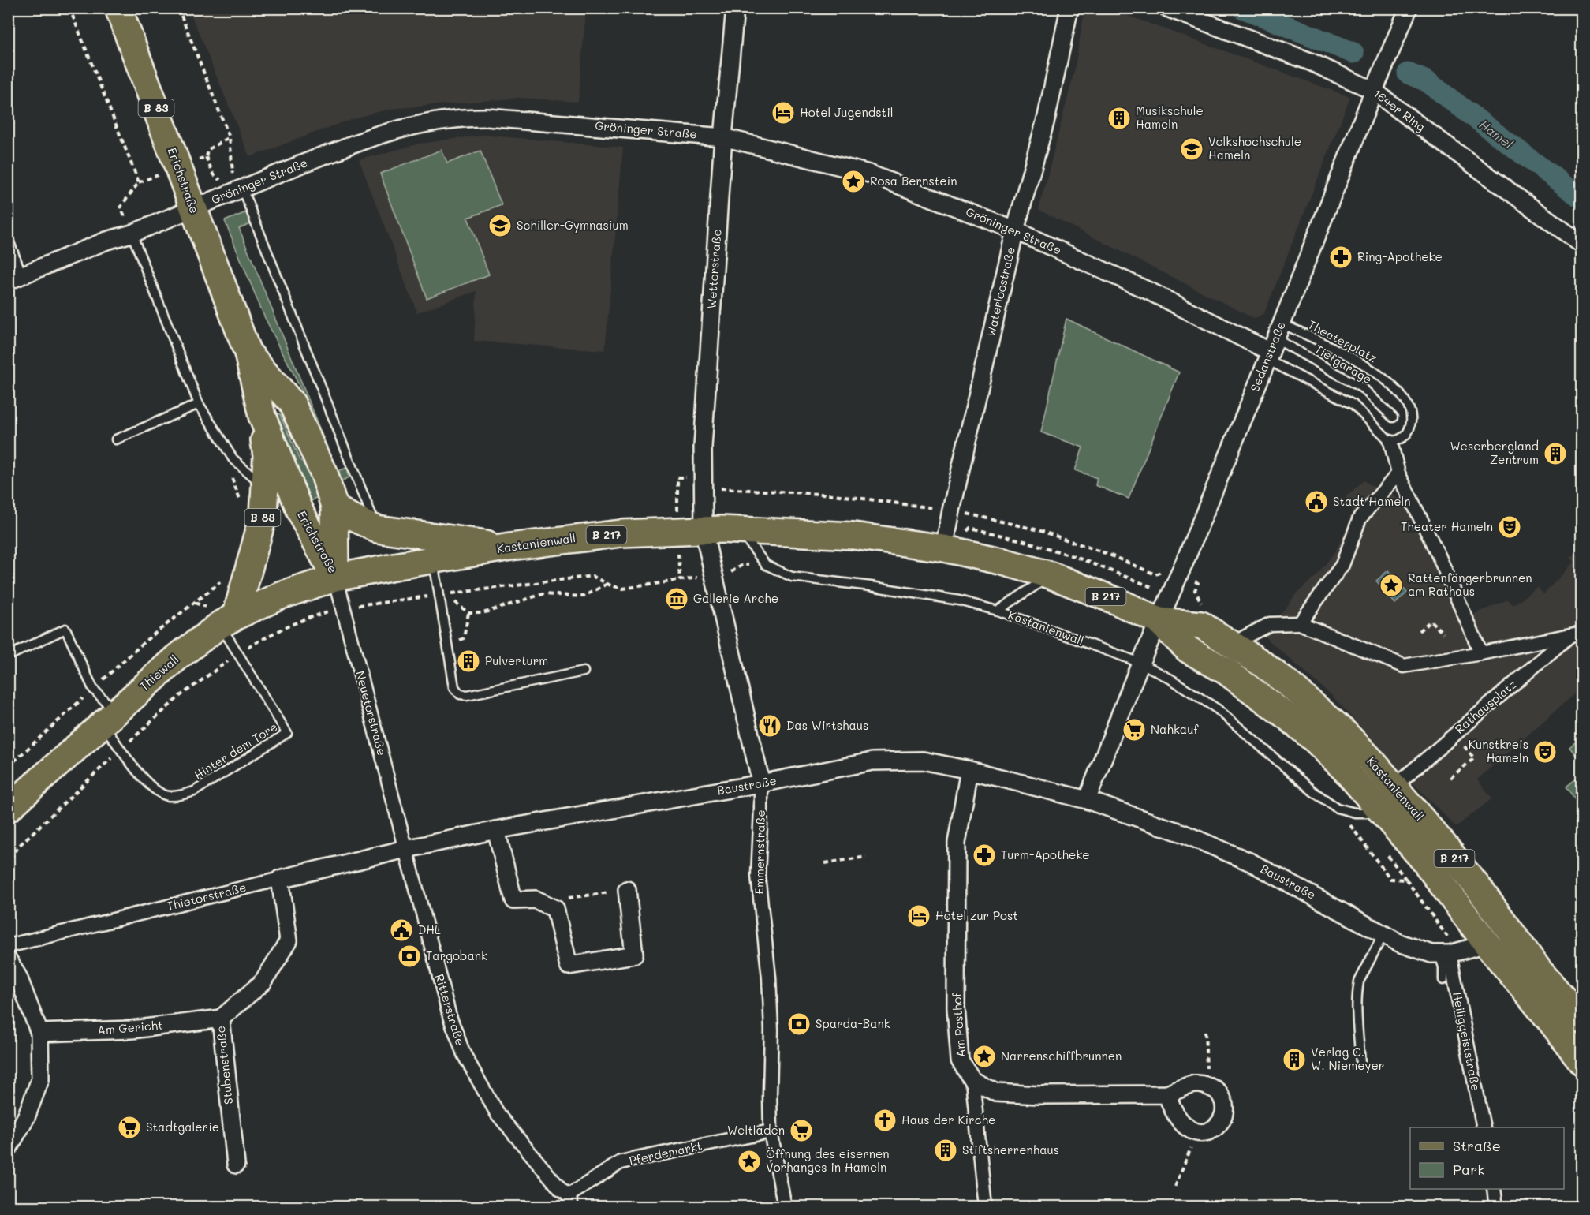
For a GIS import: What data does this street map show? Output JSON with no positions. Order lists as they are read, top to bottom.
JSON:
{
  "streets": {
    "main road": [
      "B 83",
      "Erichstraße",
      "B 217",
      "Kastanienwall",
      "Thiewall"
    ],
    "street": [
      "164er Ring",
      "Gröninger Straße",
      "Wettorstraße",
      "Waterloostraße",
      "Sedanstraße",
      "Rathausplatz",
      "Neuetorstraße",
      "Baustraße",
      "Emmernstraße",
      "Thietorstraße",
      "Ritterstraße",
      "Am Posthof",
      "Am Gericht",
      "Heiliggeiststraße",
      "Stubenstraße",
      "Pferdemarkt"
    ],
    "lane": ["Theaterplatz", "Tiefgarage", "Hinter dem Tore"]
  },
  "crossings": [
    ["B 83", "Erichstraße"],
    ["B 83", "Thiewall"],
    ["B 83", "Hinter dem Tore"],
    ["164er Ring", "Sedanstraße"],
    ["Gröninger Straße", "Erichstraße"],
    ["Gröninger Straße", "Wettorstraße"],
    ["Gröninger Straße", "Waterloostraße"],
    ["Gröninger Straße", "Theaterplatz"],
    ["Gröninger Straße", "Sedanstraße"],
    ["Gröninger Straße", "Tiefgarage"],
    ["Erichstraße", "Kastanienwall"],
    ["Erichstraße", "Thiewall"],
    ["Erichstraße", "Neuetorstraße"],
    ["Wettorstraße", "Kastanienwall"],
    ["Wettorstraße", "Emmernstraße"],
    ["Waterloostraße", "Kastanienwall"],
    ["Theaterplatz", "Sedanstraße"],
    ["Theaterplatz", "Tiefgarage"],
    ["Sedanstraße", "Tiefgarage"],
    ["Sedanstraße", "Kastanienwall"],
    ["Kastanienwall", "Thiewall"],
    ["Kastanienwall", "Neuetorstraße"],
    ["Kastanienwall", "Baustraße"],
    ["Kastanienwall", "Emmernstraße"],
    ["Thiewall", "Neuetorstraße"],
    ["Thiewall", "Hinter dem Tore"],
    ["Neuetorstraße", "Baustraße"],
    ["Neuetorstraße", "Thietorstraße"],
    ["Neuetorstraße", "Ritterstraße"],
    ["Baustraße", "Emmernstraße"],
    ["Baustraße", "Thietorstraße"],
    ["Baustraße", "Ritterstraße"],
    ["Baustraße", "Am Posthof"],
    ["Baustraße", "Heiliggeiststraße"],
    ["Emmernstraße", "Pferdemarkt"],
    ["Thietorstraße", "Ritterstraße"],
    ["Thietorstraße", "Stubenstraße"],
    ["Ritterstraße", "Pferdemarkt"],
    ["Am Gericht", "Stubenstraße"]
  ],
  "water": ["Hamel"],
  "places": {
    "hotel": ["Hotel Jugendstil", "Hotel zur Post"],
    "building": [
      "Musikschule Hameln",
      "Weserbergland Zentrum",
      "Pulverturm",
      "Verlag C. W. Niemeyer",
      "Stiftsherrenhaus"
    ],
    "school or university": ["Volkshochschule Hameln", "Schiller-Gymnasium"],
    "place": [
      "Rosa Bernstein",
      "Rattenfängerbrunnen am Rathaus",
      "Narrenschiffbrunnen",
      "Öffnung des eisernen Vorhanges in Hameln"
    ],
    "pharmacy": ["Ring-Apotheke", "Turm-Apotheke"],
    "public building": ["Stadt Hameln", "DHL"],
    "theatre": ["Theater Hameln", "Kunstkreis Hameln"],
    "museum": ["Gallerie Arche"],
    "restaurant": ["Das Wirtshaus"],
    "supermarket": ["Nahkauf", "Stadtgalerie", "Weltladen"],
    "bank": ["Targobank", "Sparda-Bank"],
    "church": ["Haus der Kirche"]
  },
  "legend": ["Straße", "Park"]
}
